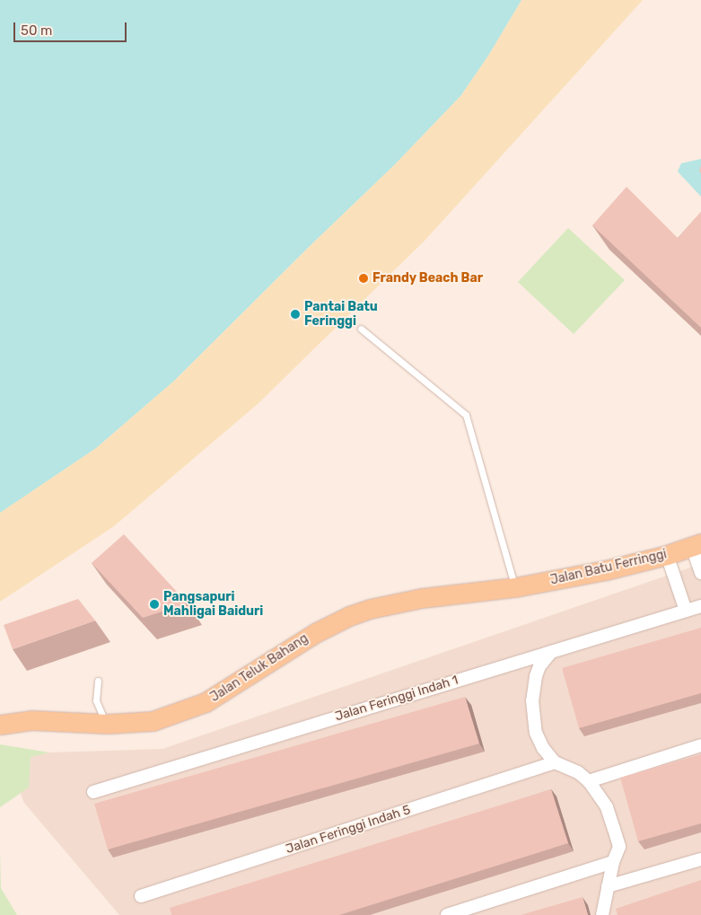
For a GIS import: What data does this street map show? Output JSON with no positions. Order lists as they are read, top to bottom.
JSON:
{
  "streets": {
    "main road": ["Jalan Batu Ferringgi", "Jalan Teluk Bahang"],
    "street": ["Jalan Feringgi Indah 1", "Jalan Feringgi Indah 5"]
  },
  "crossings": [
    ["Jalan Batu Ferringgi", "Jalan Teluk Bahang"]
  ],
  "places": ["Frandy Beach Bar", "Pantai Batu Feringgi", "Pangsapuri Mahligai Baiduri"],
  "scale_bar": "50 m"
}
